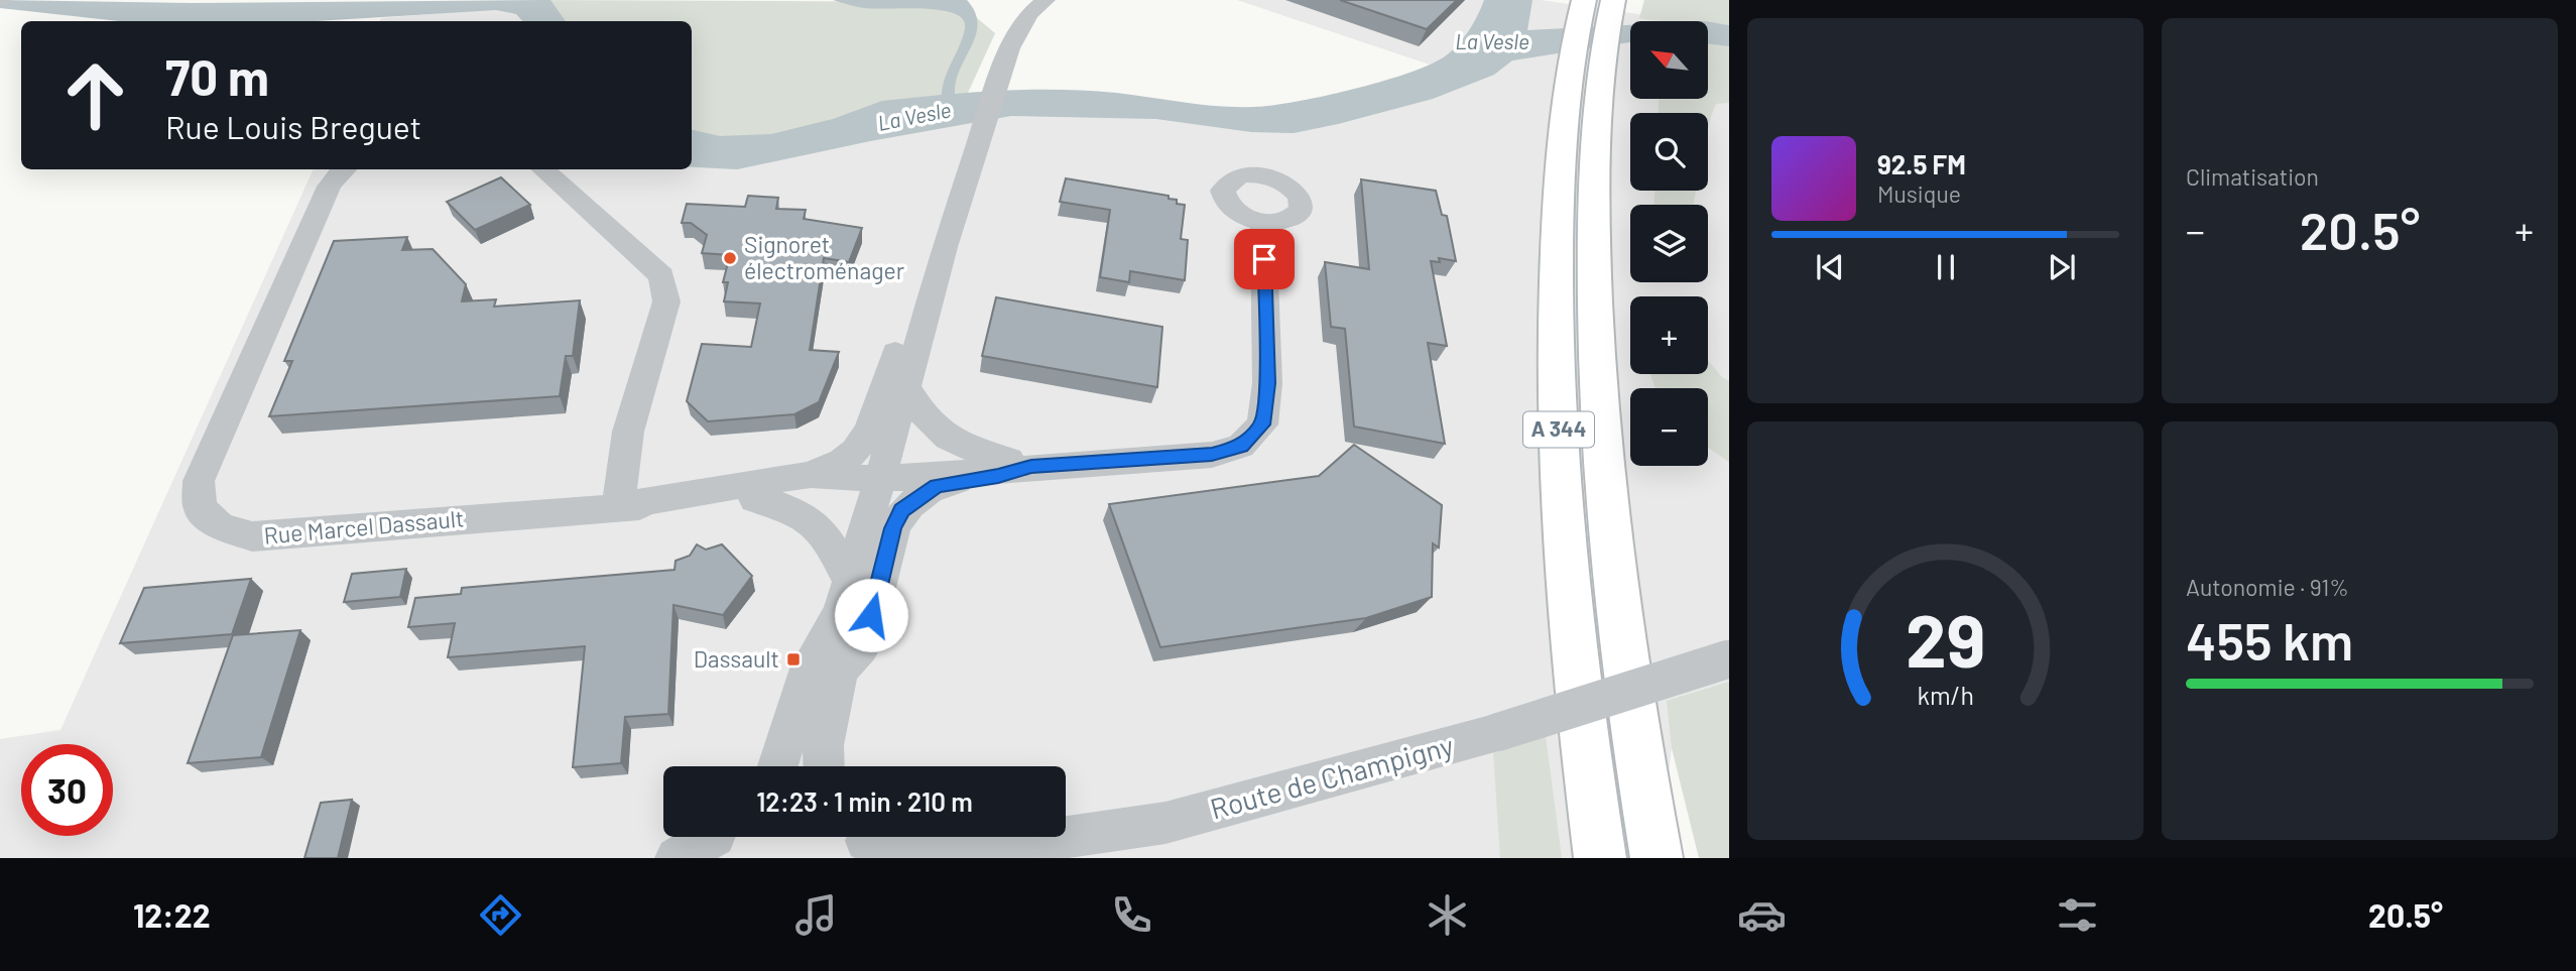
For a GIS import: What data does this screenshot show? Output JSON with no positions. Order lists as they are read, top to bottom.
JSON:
{
  "streets": {
    "highway": ["A 344"],
    "street": ["Rue Marcel Dassault", "Route de Champigny"]
  },
  "water": ["La Vesle"],
  "places": {
    "other": ["Signoret électroménager"],
    "transit": ["Dassault"]
  },
  "north": "top left",
  "page": {
    "tile": [
      "Climatisation",
      ["Autonomie · 91%", "455 km"]
    ],
    "map_buttons": ["+", "−"],
    "turn": ["70 m", "Rue Louis Breguet"],
    "song": ["92.5 FM", "Musique"],
    "heat": ["−", "20.5°", "+"],
    "limit": "30",
    "trip": "12:23 · 1 min · 210 m",
    "tabs": ["12:22", "20.5°"],
    "gauge": ["29", "km/h"]
  }
}
